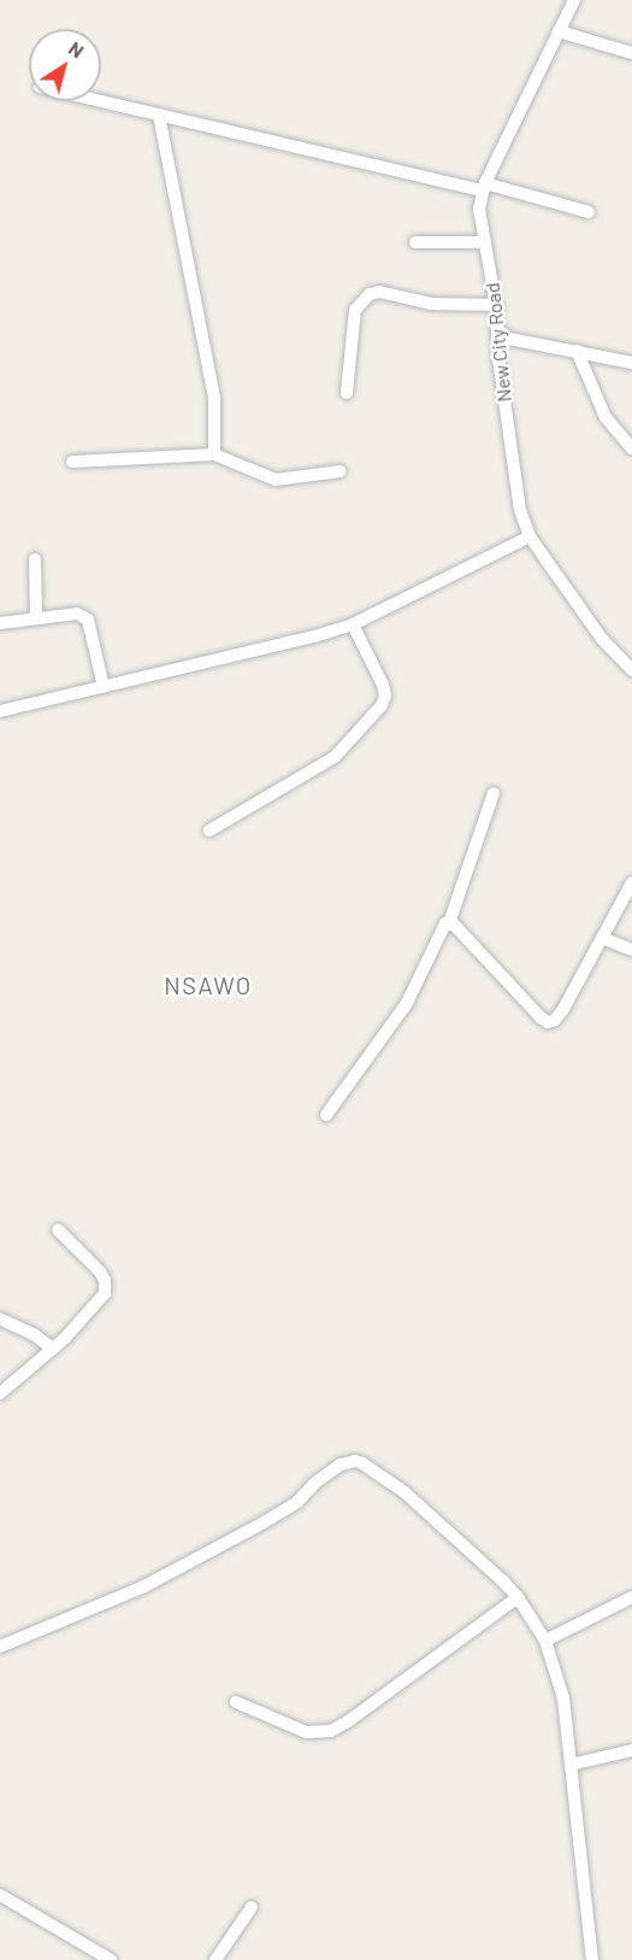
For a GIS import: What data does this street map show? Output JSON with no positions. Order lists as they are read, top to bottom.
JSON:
{
  "streets": {
    "street": ["New City Road"]
  },
  "districts": ["NSAWO"],
  "north": "top right"
}
